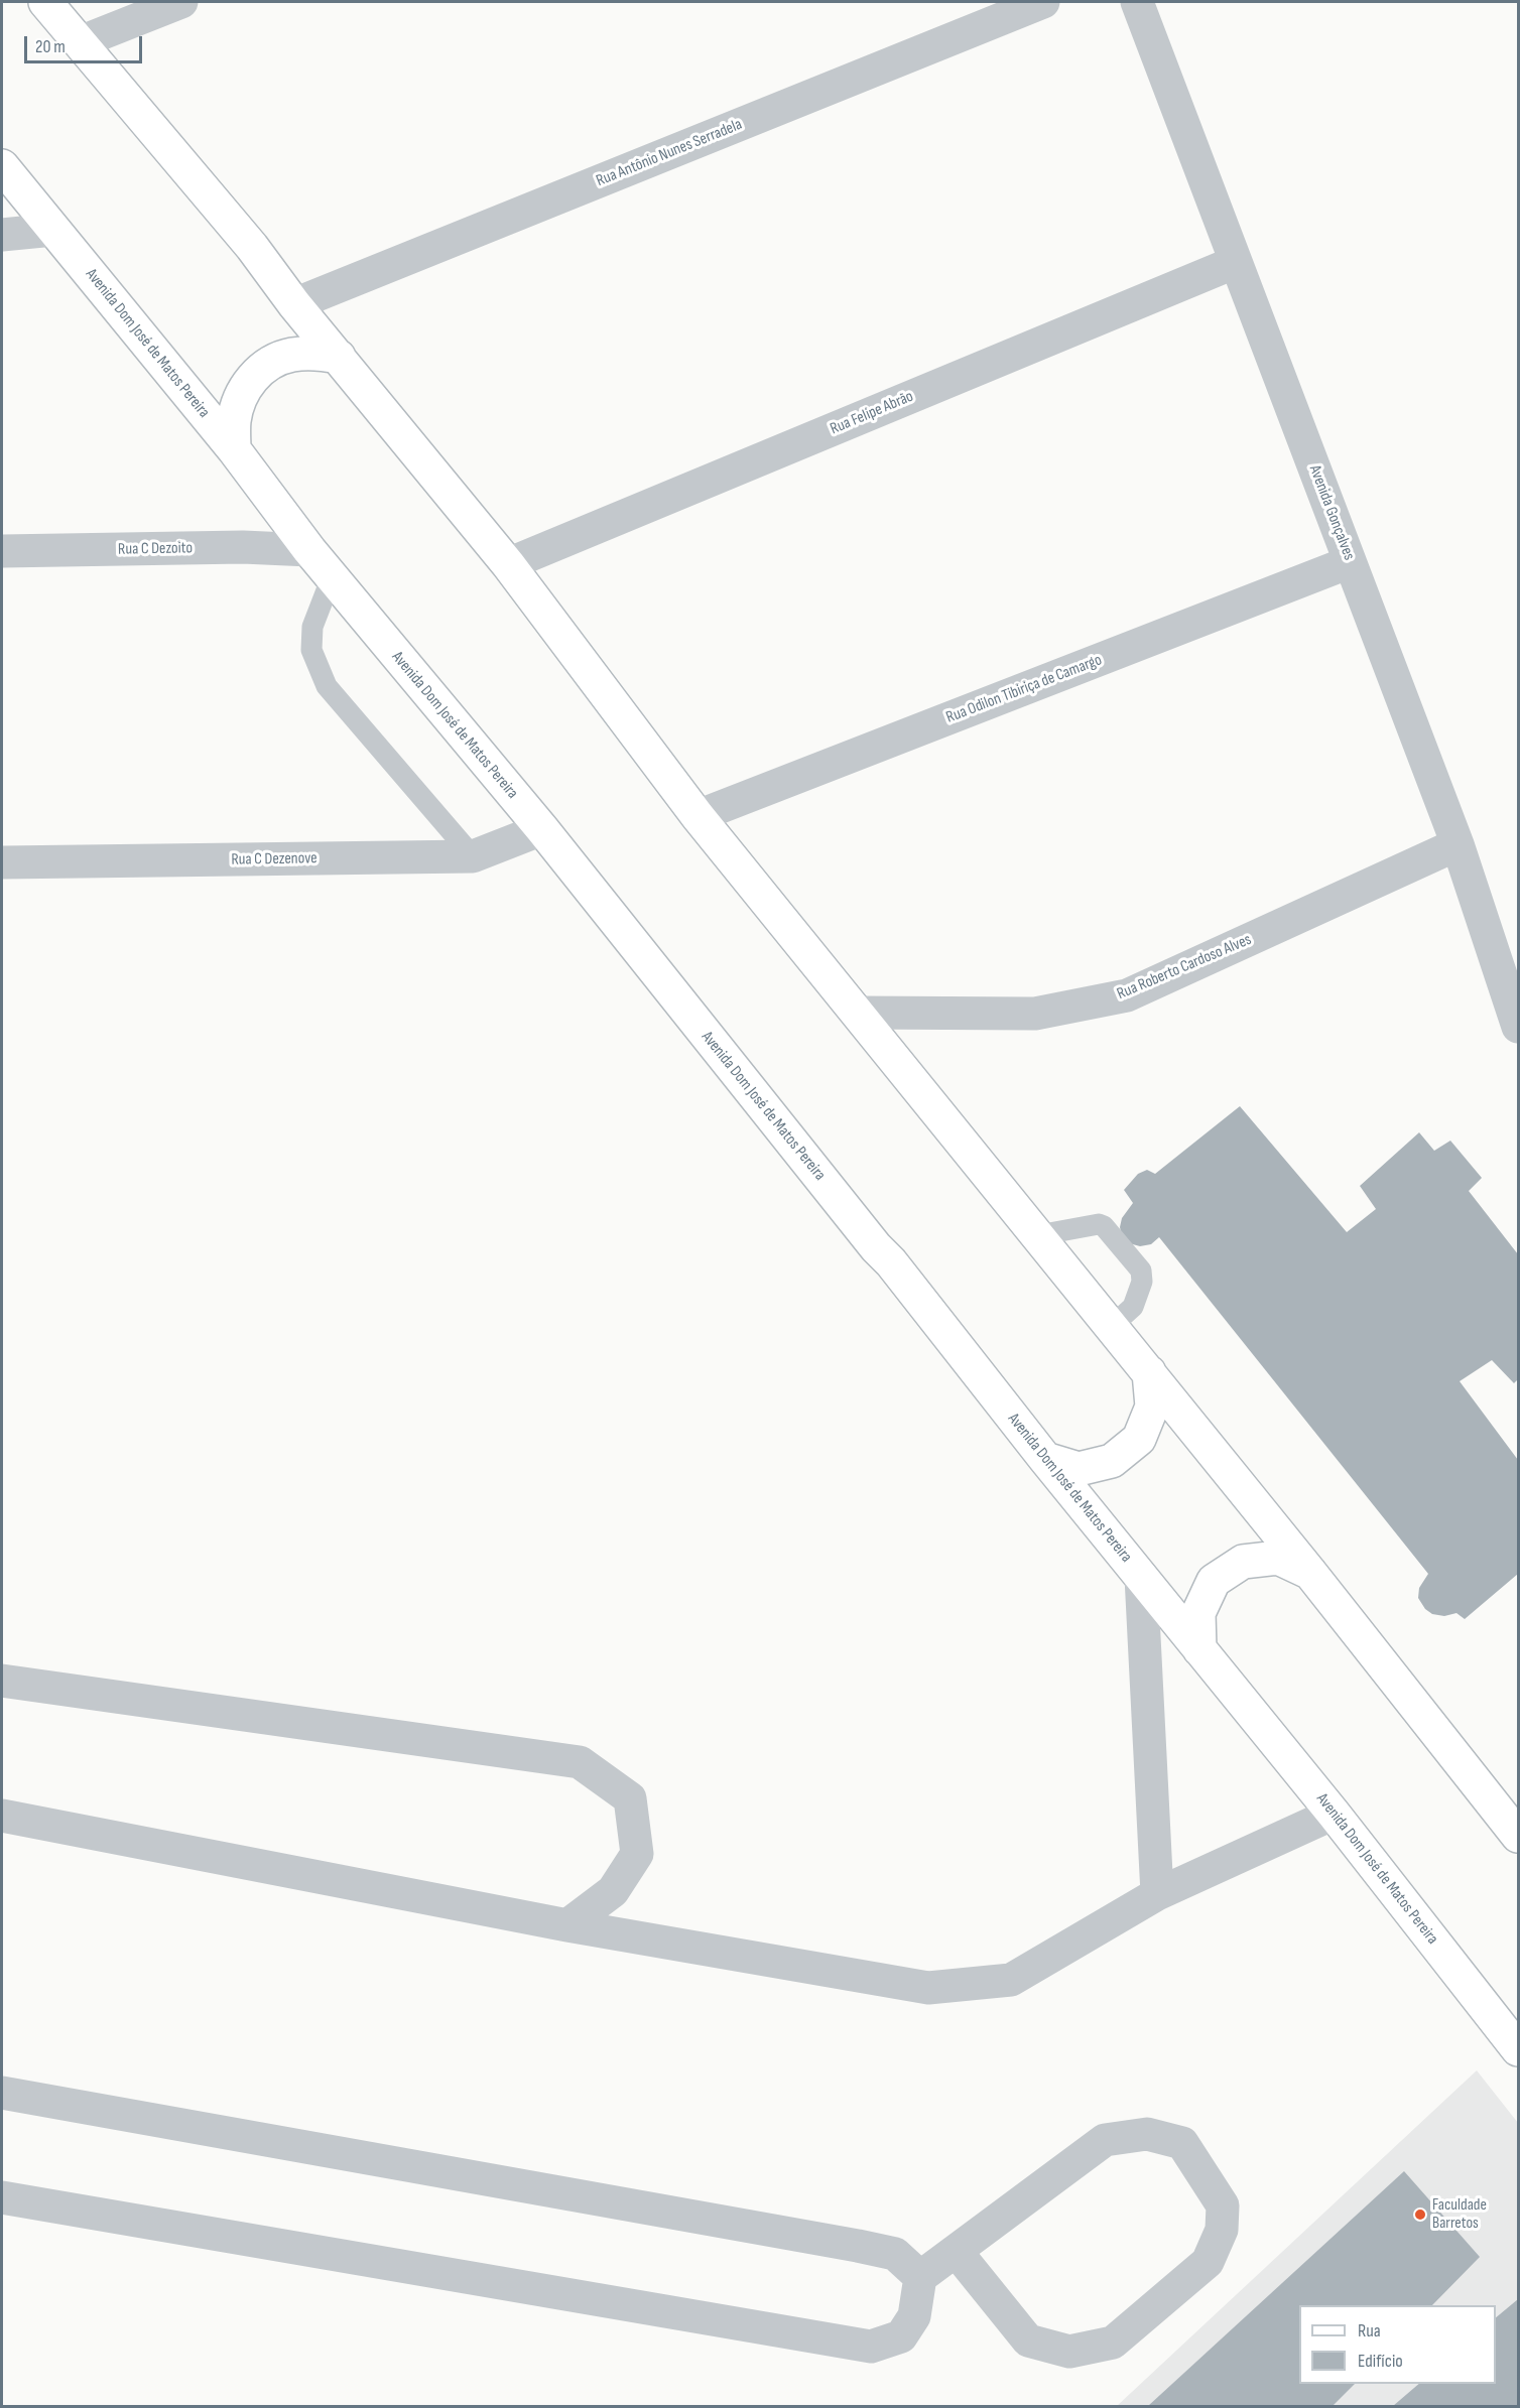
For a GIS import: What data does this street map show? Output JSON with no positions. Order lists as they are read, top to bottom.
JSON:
{
  "streets": {
    "main road": ["Avenida Dom José de Matos Pereira"],
    "street": [
      "Rua Antônio Nunes Serradela",
      "Rua Felipe Abrão",
      "Avenida Gonçalves",
      "Rua C Dezoito",
      "Rua Odilon Tibiriça de Camargo",
      "Rua C Dezenove",
      "Rua Roberto Cardoso Alves"
    ]
  },
  "crossings": [
    ["Avenida Dom José de Matos Pereira", "Rua C Dezoito"],
    ["Avenida Dom José de Matos Pereira", "Rua C Dezenove"],
    ["Rua Felipe Abrão", "Avenida Gonçalves"],
    ["Avenida Gonçalves", "Rua Odilon Tibiriça de Camargo"],
    ["Avenida Gonçalves", "Rua Roberto Cardoso Alves"]
  ],
  "places": ["Faculdade Barretos"],
  "legend": ["Rua", "Edifício"],
  "scale_bar": "20 m"
}
